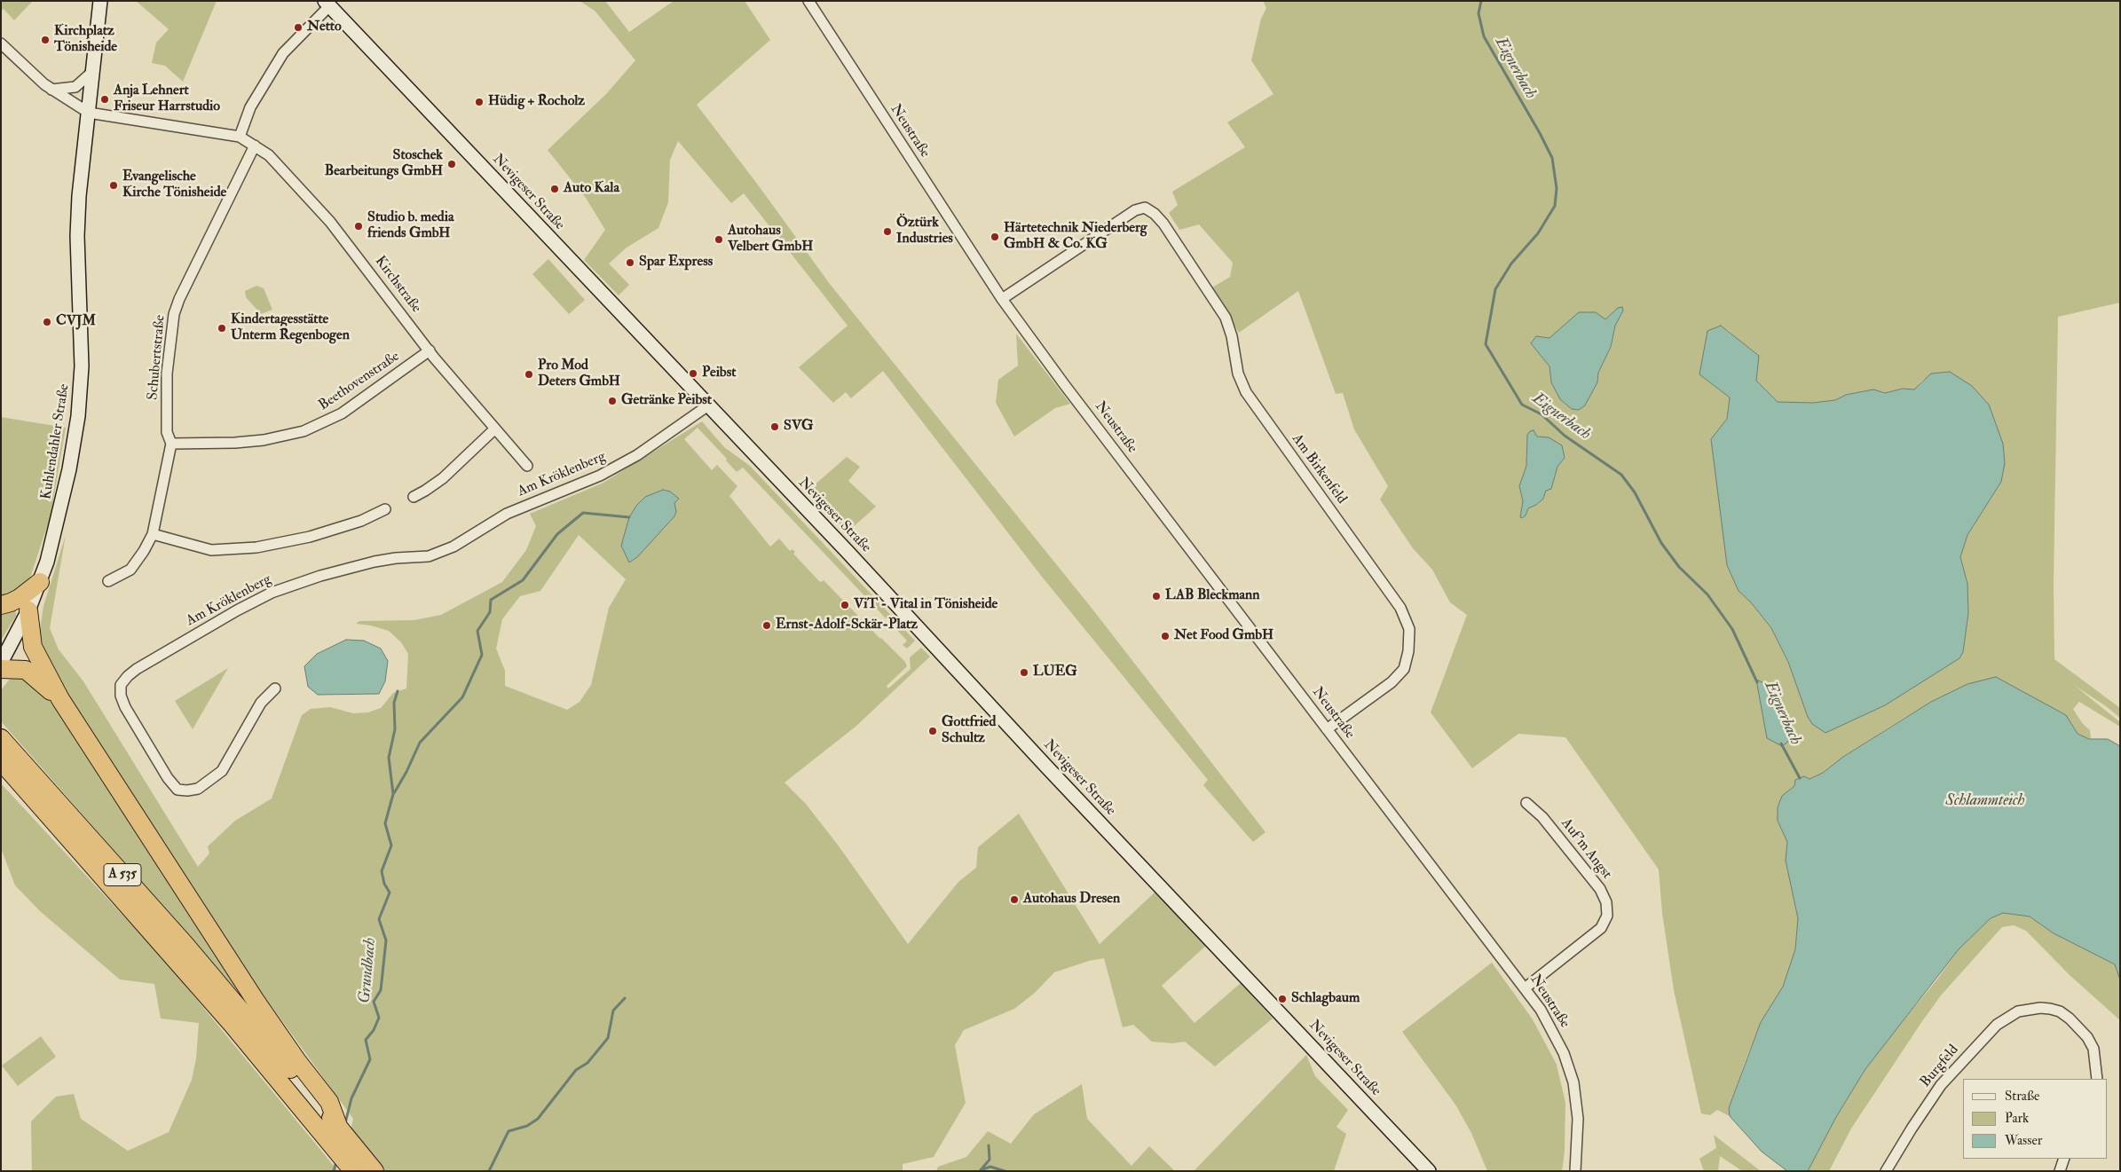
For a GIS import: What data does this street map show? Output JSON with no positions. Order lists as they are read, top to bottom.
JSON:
{
  "streets": {
    "highway": ["A 535"],
    "main road": ["Nevigeser Straße", "Kuhlendahler Straße"],
    "street": [
      "Neustraße",
      "Kirchstraße",
      "Schubertstraße",
      "Beethovenstraße",
      "Am Birkenfeld",
      "Am Kröklenberg",
      "Auf'm Angst",
      "Burgfeld"
    ]
  },
  "crossings": [
    ["Neustraße", "Am Birkenfeld"],
    ["Neustraße", "Auf'm Angst"],
    ["Nevigeser Straße", "Am Kröklenberg"],
    ["Kirchstraße", "Schubertstraße"],
    ["Kirchstraße", "Beethovenstraße"],
    ["Kirchstraße", "Kuhlendahler Straße"],
    ["Schubertstraße", "Beethovenstraße"]
  ],
  "water": ["Eignerbach", "Schlammteich", "Grundbach"],
  "places": [
    "Netto",
    "Kirchplatz Tönisheide",
    "Anja Lehnert Friseur Harrstudio",
    "Hüdig + Rocholz",
    "Stoschek Bearbeitungs GmbH",
    "Evangelische Kirche Tönisheide",
    "Auto Kala",
    "Studio b. media friends GmbH",
    "Öztürk Industries",
    "Härtetechnik Niederberg GmbH & Co. KG",
    "Autohaus Velbert GmbH",
    "Spar Express",
    "CVJM",
    "Kindertagesstätte Unterm Regenbogen",
    "Peibst",
    "Pro Mod Deters GmbH",
    "Getränke Peibst",
    "SVG",
    "LAB Bleckmann",
    "ViT - Vital in Tönisheide",
    "Ernst-Adolf-Sckär-Platz",
    "Net Food GmbH",
    "LUEG",
    "Gottfried Schultz",
    "Autohaus Dresen",
    "Schlagbaum"
  ],
  "legend": ["Straße", "Park", "Wasser"]
}
